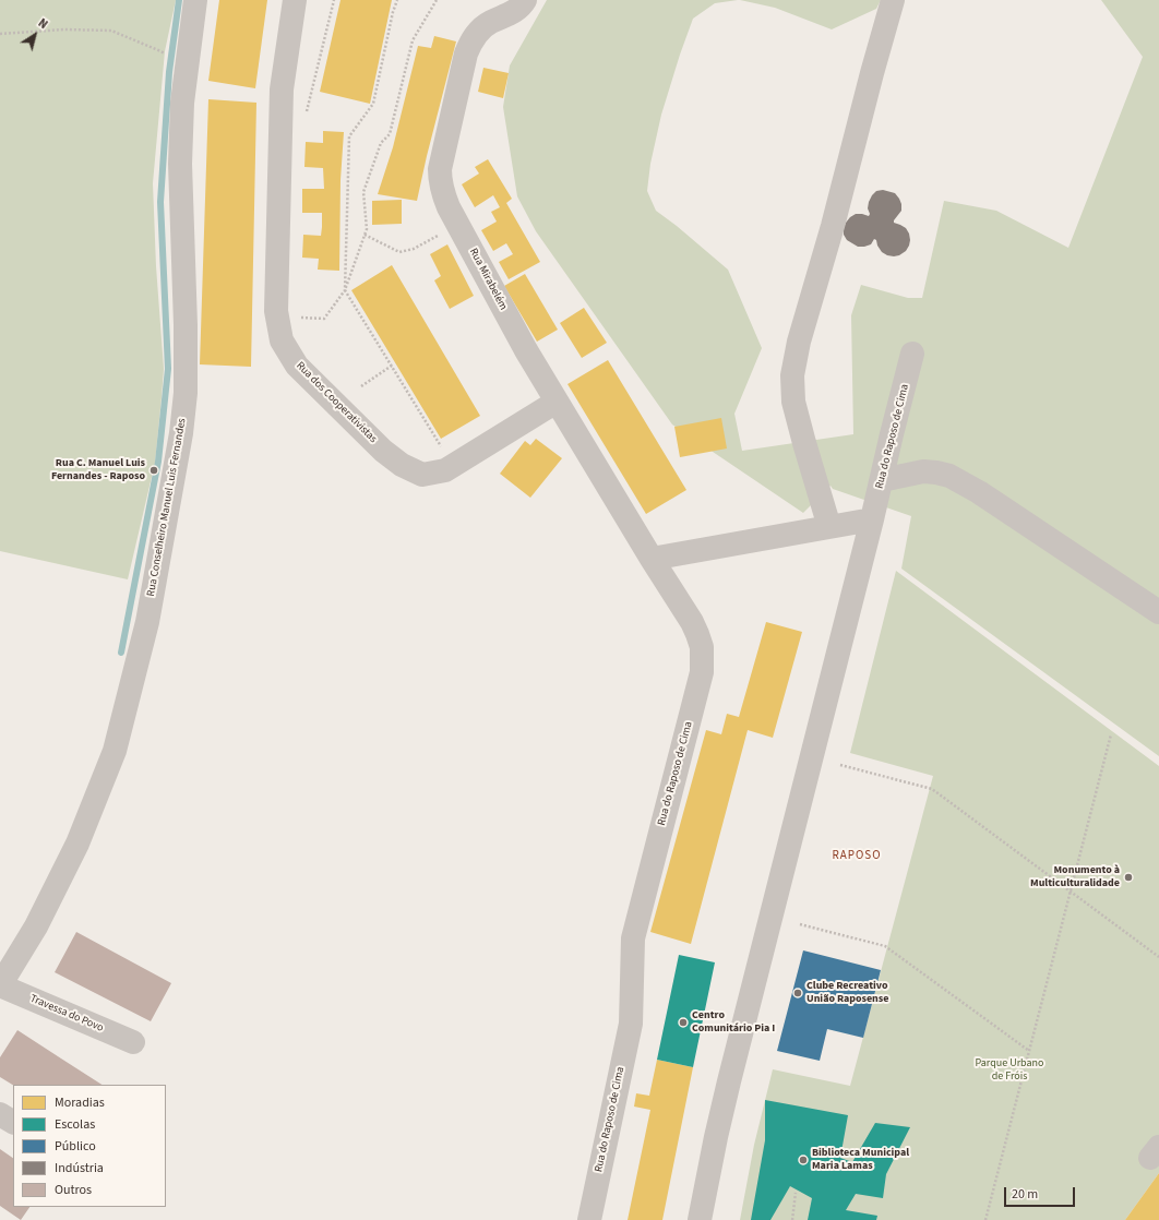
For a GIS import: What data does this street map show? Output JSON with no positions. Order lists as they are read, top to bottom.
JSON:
{
  "streets": {
    "street": [
      "Rua Mirabelém",
      "Rua dos Cooperativistas",
      "Rua do Raposo de Cima",
      "Rua Conselheiro Manuel Luis Fernandes",
      "Travessa do Povo"
    ]
  },
  "crossings": [
    ["Rua Mirabelém", "Rua dos Cooperativistas"],
    ["Rua Mirabelém", "Rua do Raposo de Cima"],
    ["Rua Conselheiro Manuel Luis Fernandes", "Travessa do Povo"]
  ],
  "districts": ["RAPOSO"],
  "parks": ["Parque Urbano de Fróis"],
  "places": [
    "Rua C. Manuel Luis Fernandes - Raposo",
    "Monumento à Multiculturalidade",
    "Clube Recreativo União Raposense",
    "Centro Comunitário Pia I",
    "Biblioteca Municipal Maria Lamas"
  ],
  "legend": [
    "Moradias",
    "Escolas",
    "Público",
    "Indústria",
    "Outros"
  ],
  "scale_bar": "20 m",
  "north": "top right"
}
